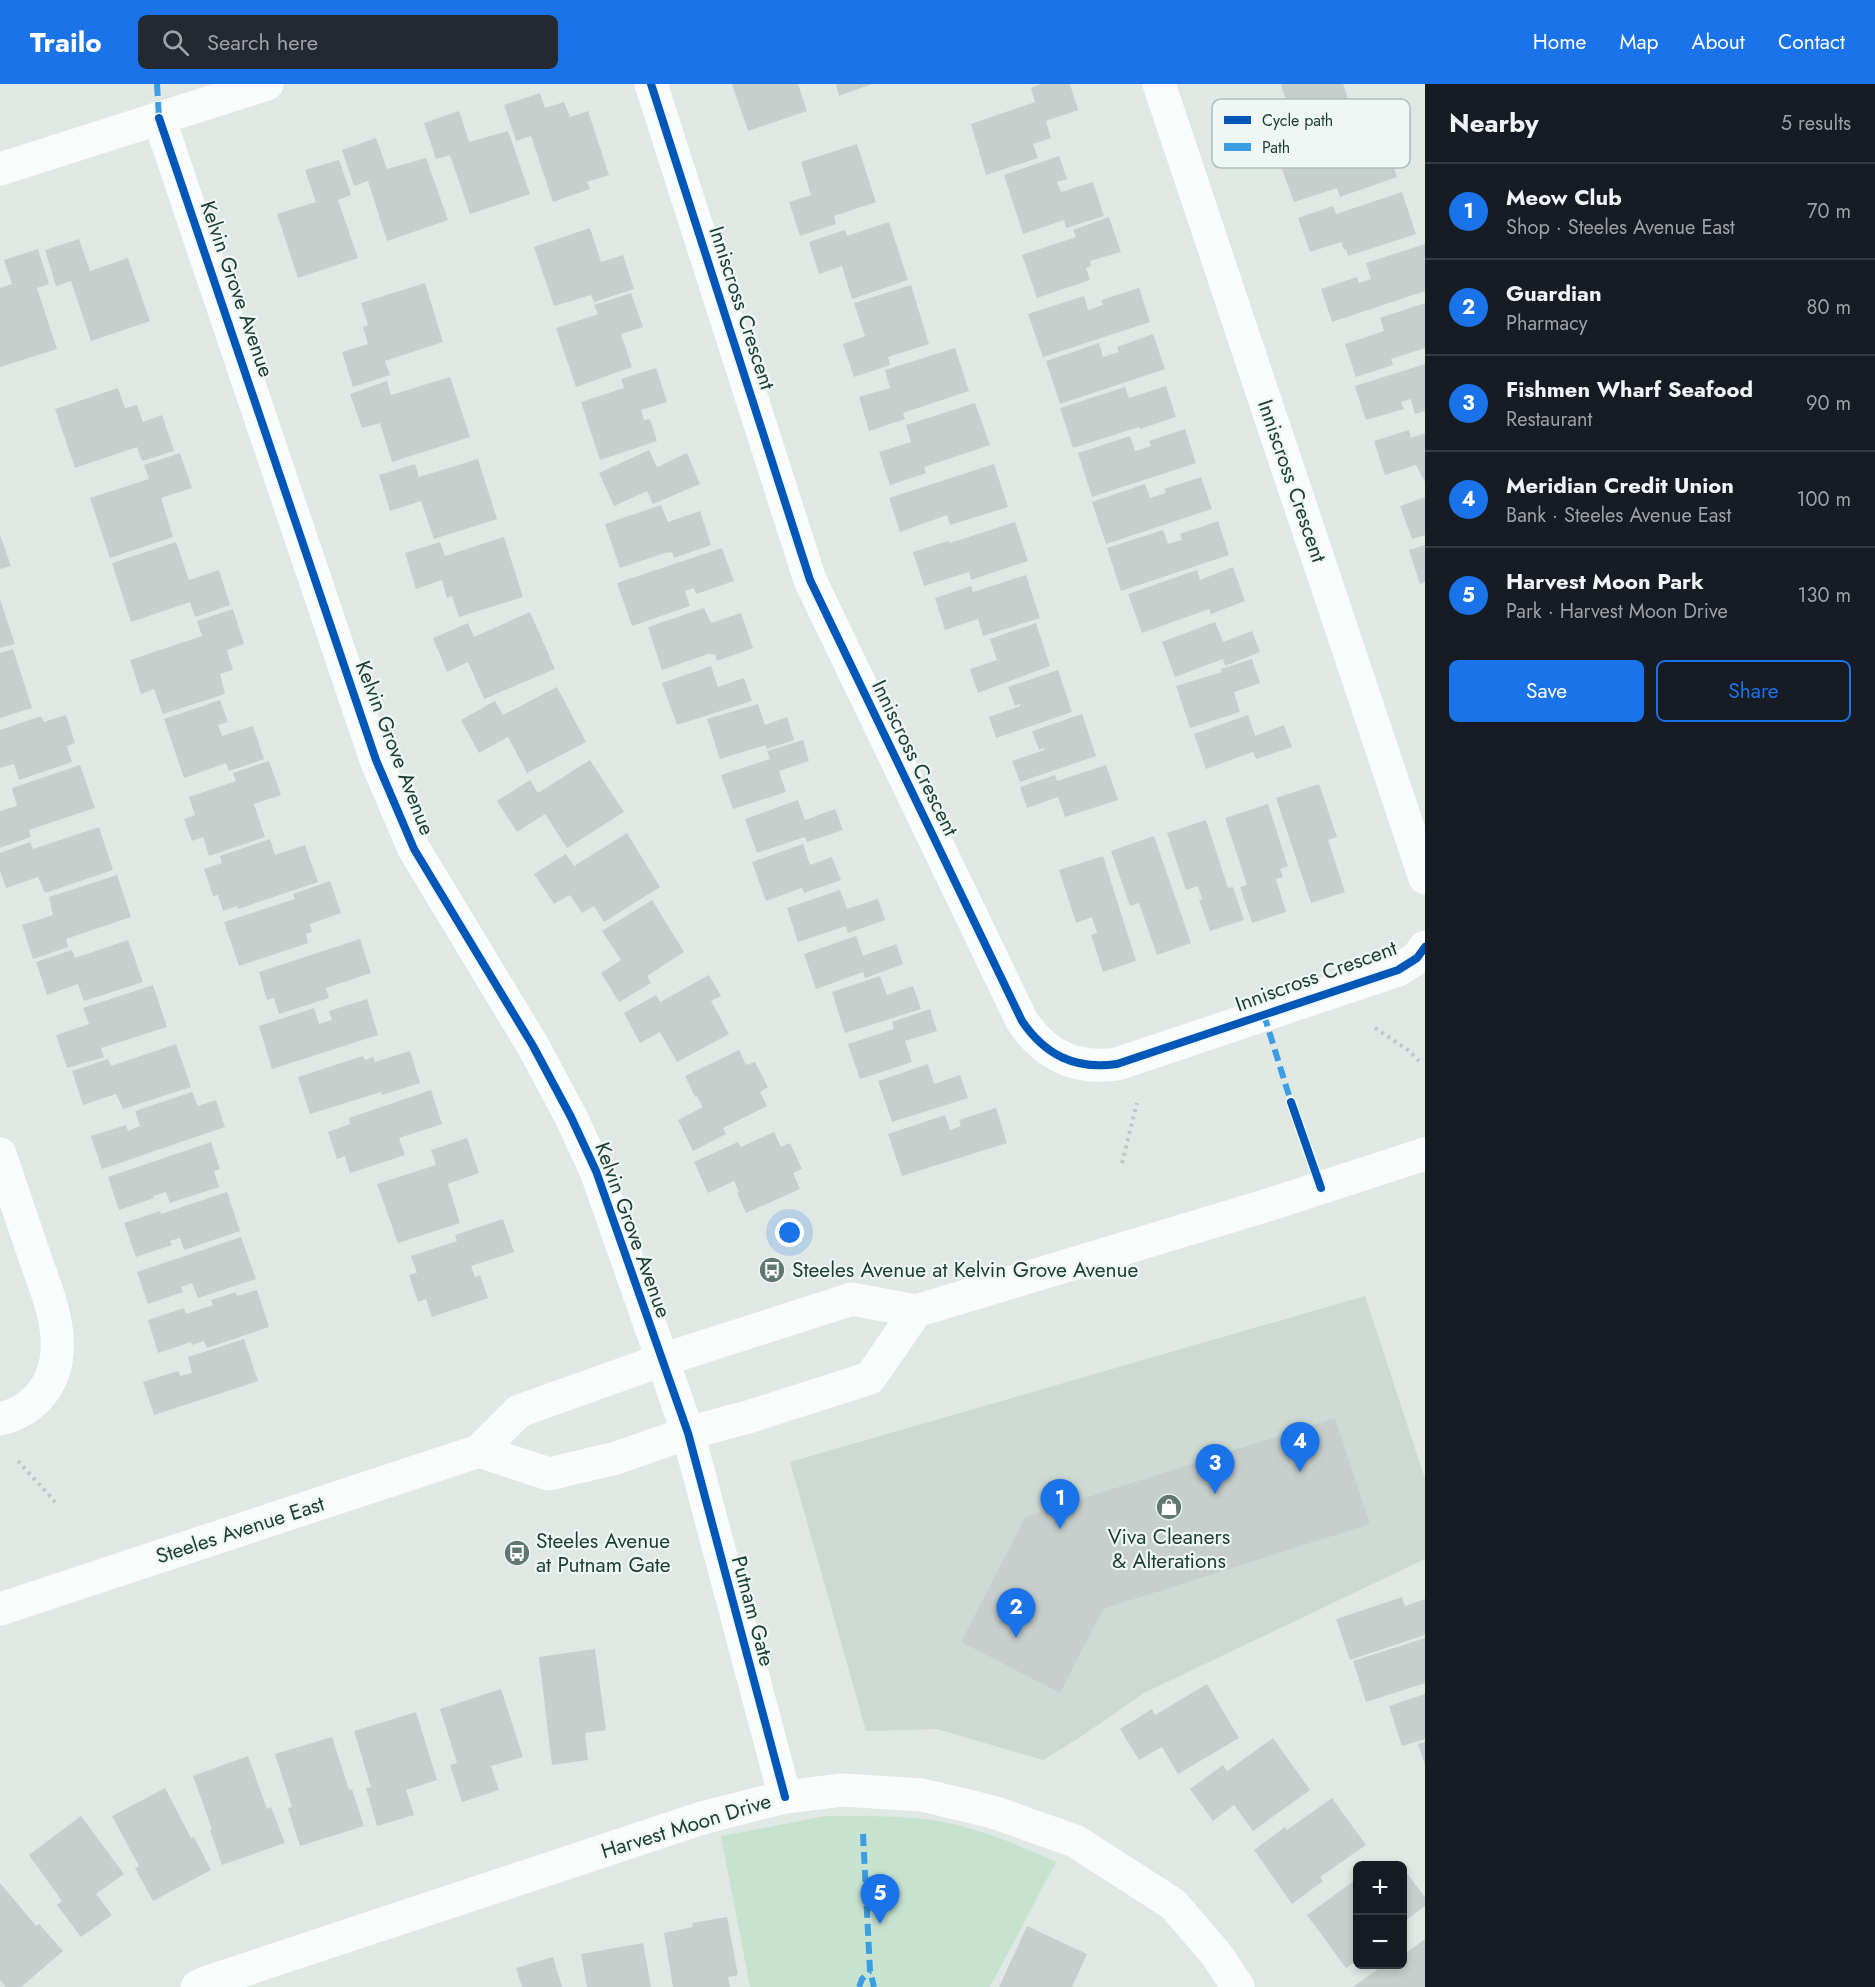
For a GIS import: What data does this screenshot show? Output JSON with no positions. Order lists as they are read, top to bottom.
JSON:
{
  "streets": {
    "street": [
      "Kelvin Grove Avenue",
      "Inniscross Crescent",
      "Steeles Avenue East",
      "Putnam Gate",
      "Harvest Moon Drive"
    ]
  },
  "crossings": [
    ["Kelvin Grove Avenue", "Steeles Avenue East"],
    ["Kelvin Grove Avenue", "Putnam Gate"],
    ["Putnam Gate", "Harvest Moon Drive"]
  ],
  "places": {
    "bus stop": ["Steeles Avenue at Kelvin Grove Avenue", "Steeles Avenue at Putnam Gate"],
    "shop": ["Viva Cleaners & Alterations"]
  },
  "legend": ["Cycle path", "Path"],
  "page": {
    "header": "Trailo",
    "search": "Search here",
    "nav": [
      "Home",
      "Map",
      "About",
      "Contact"
    ],
    "heading": ["Nearby", "5 results"],
    "list": [
      {
        "mark": "1",
        "name": "Meow Club",
        "note": "Shop · Steeles Avenue East",
        "value": "70 m"
      },
      {
        "mark": "2",
        "name": "Guardian",
        "note": "Pharmacy",
        "value": "80 m"
      },
      {
        "mark": "3",
        "name": "Fishmen Wharf Seafood",
        "note": "Restaurant",
        "value": "90 m"
      },
      {
        "mark": "4",
        "name": "Meridian Credit Union",
        "note": "Bank · Steeles Avenue East",
        "value": "100 m"
      },
      {
        "mark": "5",
        "name": "Harvest Moon Park",
        "note": "Park · Harvest Moon Drive",
        "value": "130 m"
      }
    ],
    "buttons": ["Save", "Share"],
    "pins": [
      "4",
      "3",
      "1",
      "2",
      "5"
    ],
    "map_buttons": ["+", "−"]
  }
}
